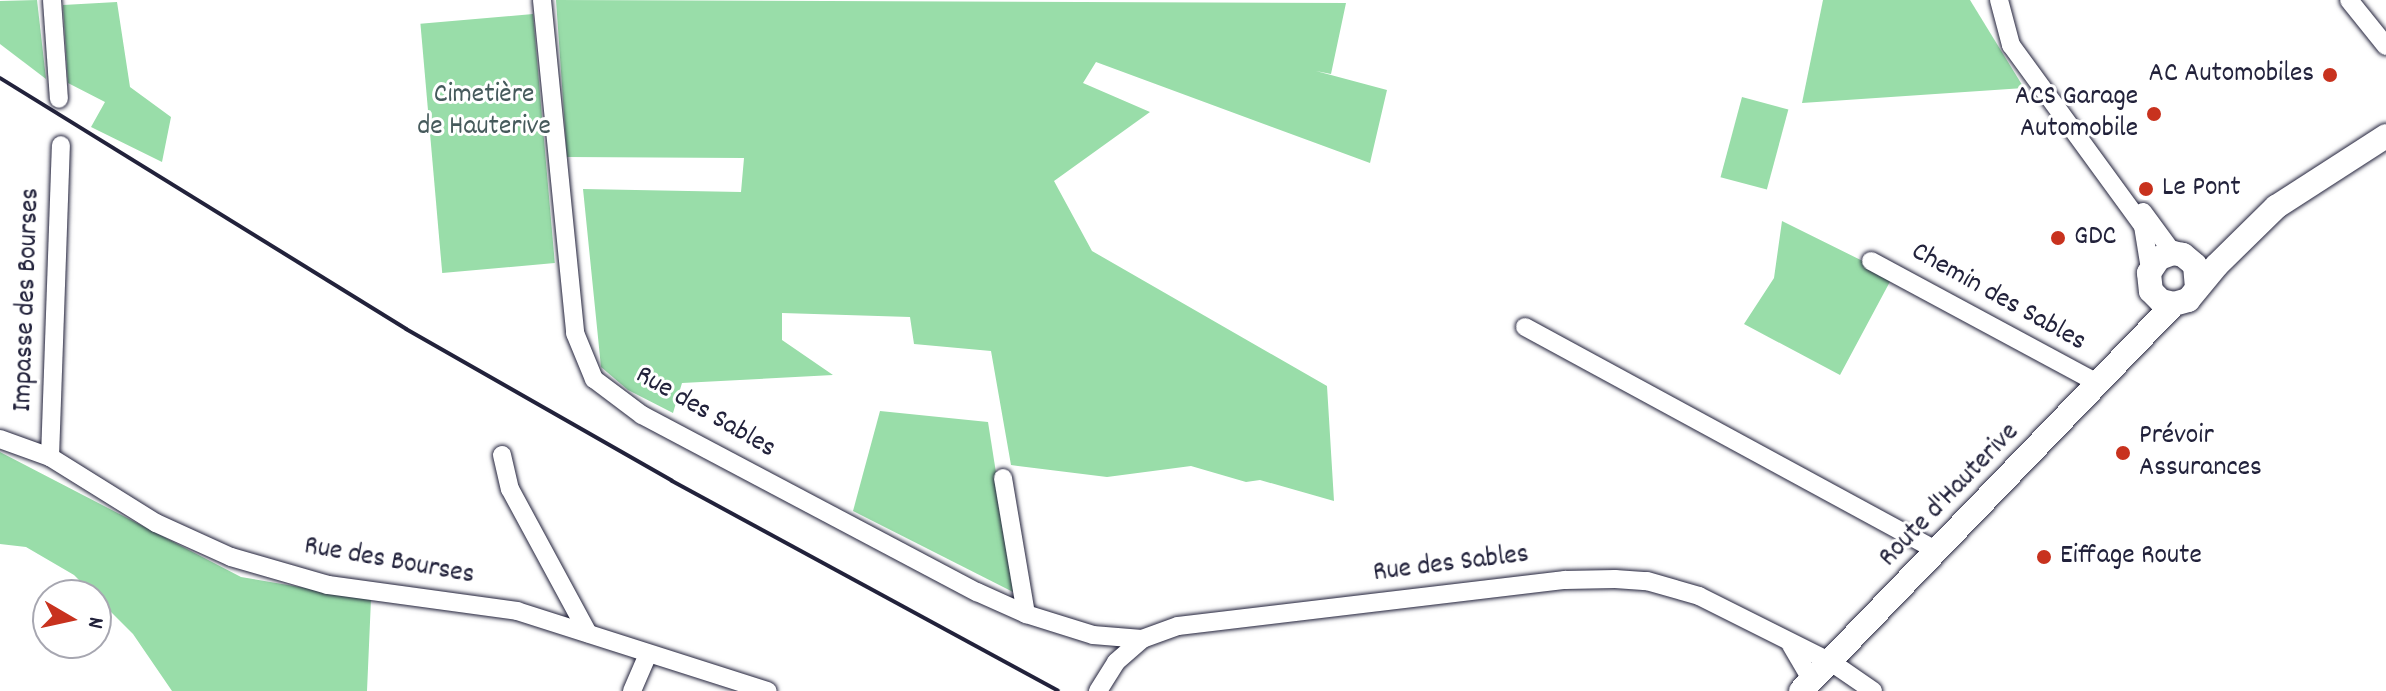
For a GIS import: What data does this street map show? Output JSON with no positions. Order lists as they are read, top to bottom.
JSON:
{
  "streets": {
    "main road": ["Route d'Hauterive"],
    "street": [
      "Chemin des Sables",
      "Impasse des Bourses",
      "Rue des Sables",
      "Rue des Bourses"
    ]
  },
  "crossings": [
    ["Chemin des Sables", "Route d'Hauterive"],
    ["Impasse des Bourses", "Rue des Bourses"],
    ["Rue des Sables", "Route d'Hauterive"]
  ],
  "parks": ["Cimetière de Hauterive"],
  "places": [
    "AC Automobiles",
    "ACS Garage Automobile",
    "Le Pont",
    "GDC",
    "Prévoir Assurances",
    "Eiffage Route"
  ],
  "north": "right"
}
